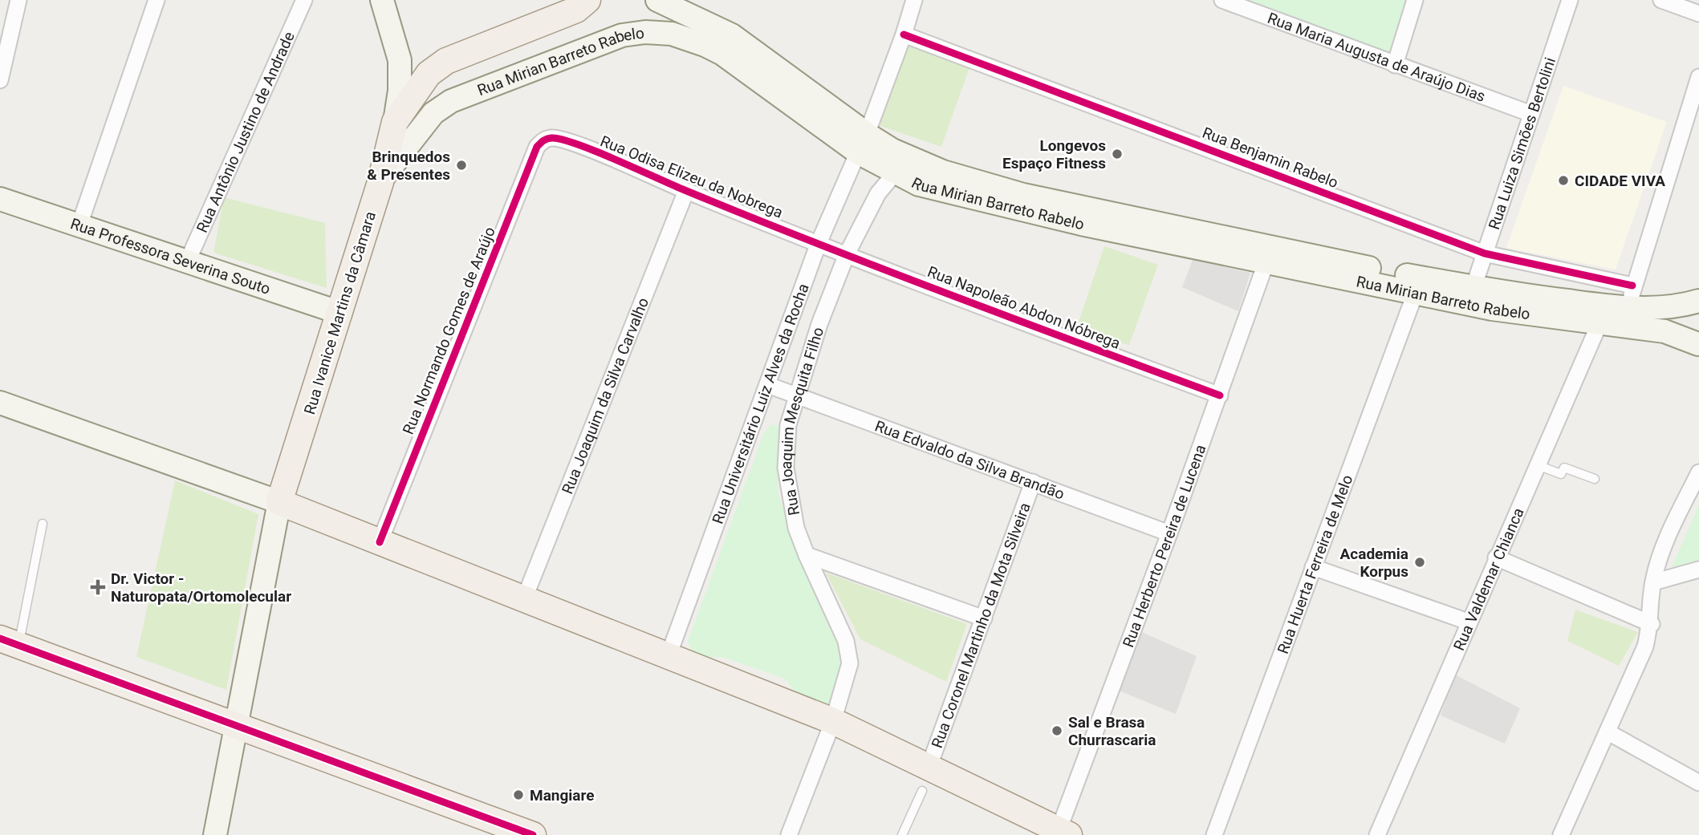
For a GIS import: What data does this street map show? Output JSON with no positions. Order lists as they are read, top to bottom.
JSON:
{
  "streets": {
    "main road": ["Rua Mirian Barreto Rabelo", "Rua Professora Severina Souto", "Rua Ivanice Martins da Câmara"],
    "street": [
      "Rua Maria Augusta de Araújo Dias",
      "Rua Antônio Justino de Andrade",
      "Rua Luiza Simões Bertolini",
      "Rua Benjamin Rabelo",
      "Rua Odisa Elizeu da Nobrega",
      "Rua Napoleão Abdon Nóbrega",
      "Rua Normando Gomes de Araújo",
      "Rua Joaquim da Silva Carvalho",
      "Rua Universitário Luiz Alves da Rocha",
      "Rua Joaquim Mesquita Filho",
      "Rua Edvaldo da Silva Brandão",
      "Rua Herberto Pereira de Lucena",
      "Rua Huerta Ferreira de Melo",
      "Rua Valdemar Chianca",
      "Rua Coronel Martinho da Mota Silveira"
    ]
  },
  "crossings": [
    ["Rua Maria Augusta de Araújo Dias", "Rua Luiza Simões Bertolini"],
    ["Rua Mirian Barreto Rabelo", "Rua Luiza Simões Bertolini"],
    ["Rua Mirian Barreto Rabelo", "Rua Benjamin Rabelo"],
    ["Rua Mirian Barreto Rabelo", "Rua Ivanice Martins da Câmara"],
    ["Rua Mirian Barreto Rabelo", "Rua Universitário Luiz Alves da Rocha"],
    ["Rua Mirian Barreto Rabelo", "Rua Joaquim Mesquita Filho"],
    ["Rua Mirian Barreto Rabelo", "Rua Herberto Pereira de Lucena"],
    ["Rua Mirian Barreto Rabelo", "Rua Huerta Ferreira de Melo"],
    ["Rua Mirian Barreto Rabelo", "Rua Valdemar Chianca"],
    ["Rua Antônio Justino de Andrade", "Rua Professora Severina Souto"],
    ["Rua Luiza Simões Bertolini", "Rua Benjamin Rabelo"],
    ["Rua Benjamin Rabelo", "Rua Universitário Luiz Alves da Rocha"],
    ["Rua Odisa Elizeu da Nobrega", "Rua Napoleão Abdon Nóbrega"],
    ["Rua Odisa Elizeu da Nobrega", "Rua Normando Gomes de Araújo"],
    ["Rua Odisa Elizeu da Nobrega", "Rua Joaquim da Silva Carvalho"],
    ["Rua Odisa Elizeu da Nobrega", "Rua Universitário Luiz Alves da Rocha"],
    ["Rua Professora Severina Souto", "Rua Ivanice Martins da Câmara"],
    ["Rua Napoleão Abdon Nóbrega", "Rua Universitário Luiz Alves da Rocha"],
    ["Rua Napoleão Abdon Nóbrega", "Rua Joaquim Mesquita Filho"],
    ["Rua Napoleão Abdon Nóbrega", "Rua Herberto Pereira de Lucena"],
    ["Rua Universitário Luiz Alves da Rocha", "Rua Edvaldo da Silva Brandão"],
    ["Rua Joaquim Mesquita Filho", "Rua Edvaldo da Silva Brandão"],
    ["Rua Edvaldo da Silva Brandão", "Rua Herberto Pereira de Lucena"],
    ["Rua Edvaldo da Silva Brandão", "Rua Coronel Martinho da Mota Silveira"]
  ],
  "places": {
    "other": [
      "Longevos Espaço Fitness",
      "Brinquedos & Presentes",
      "CIDADE VIVA",
      "Academia Korpus",
      "Sal e Brasa Churrascaria",
      "Mangiare"
    ],
    "health": ["Dr. Victor - Naturopata/Ortomolecular"]
  }
}
